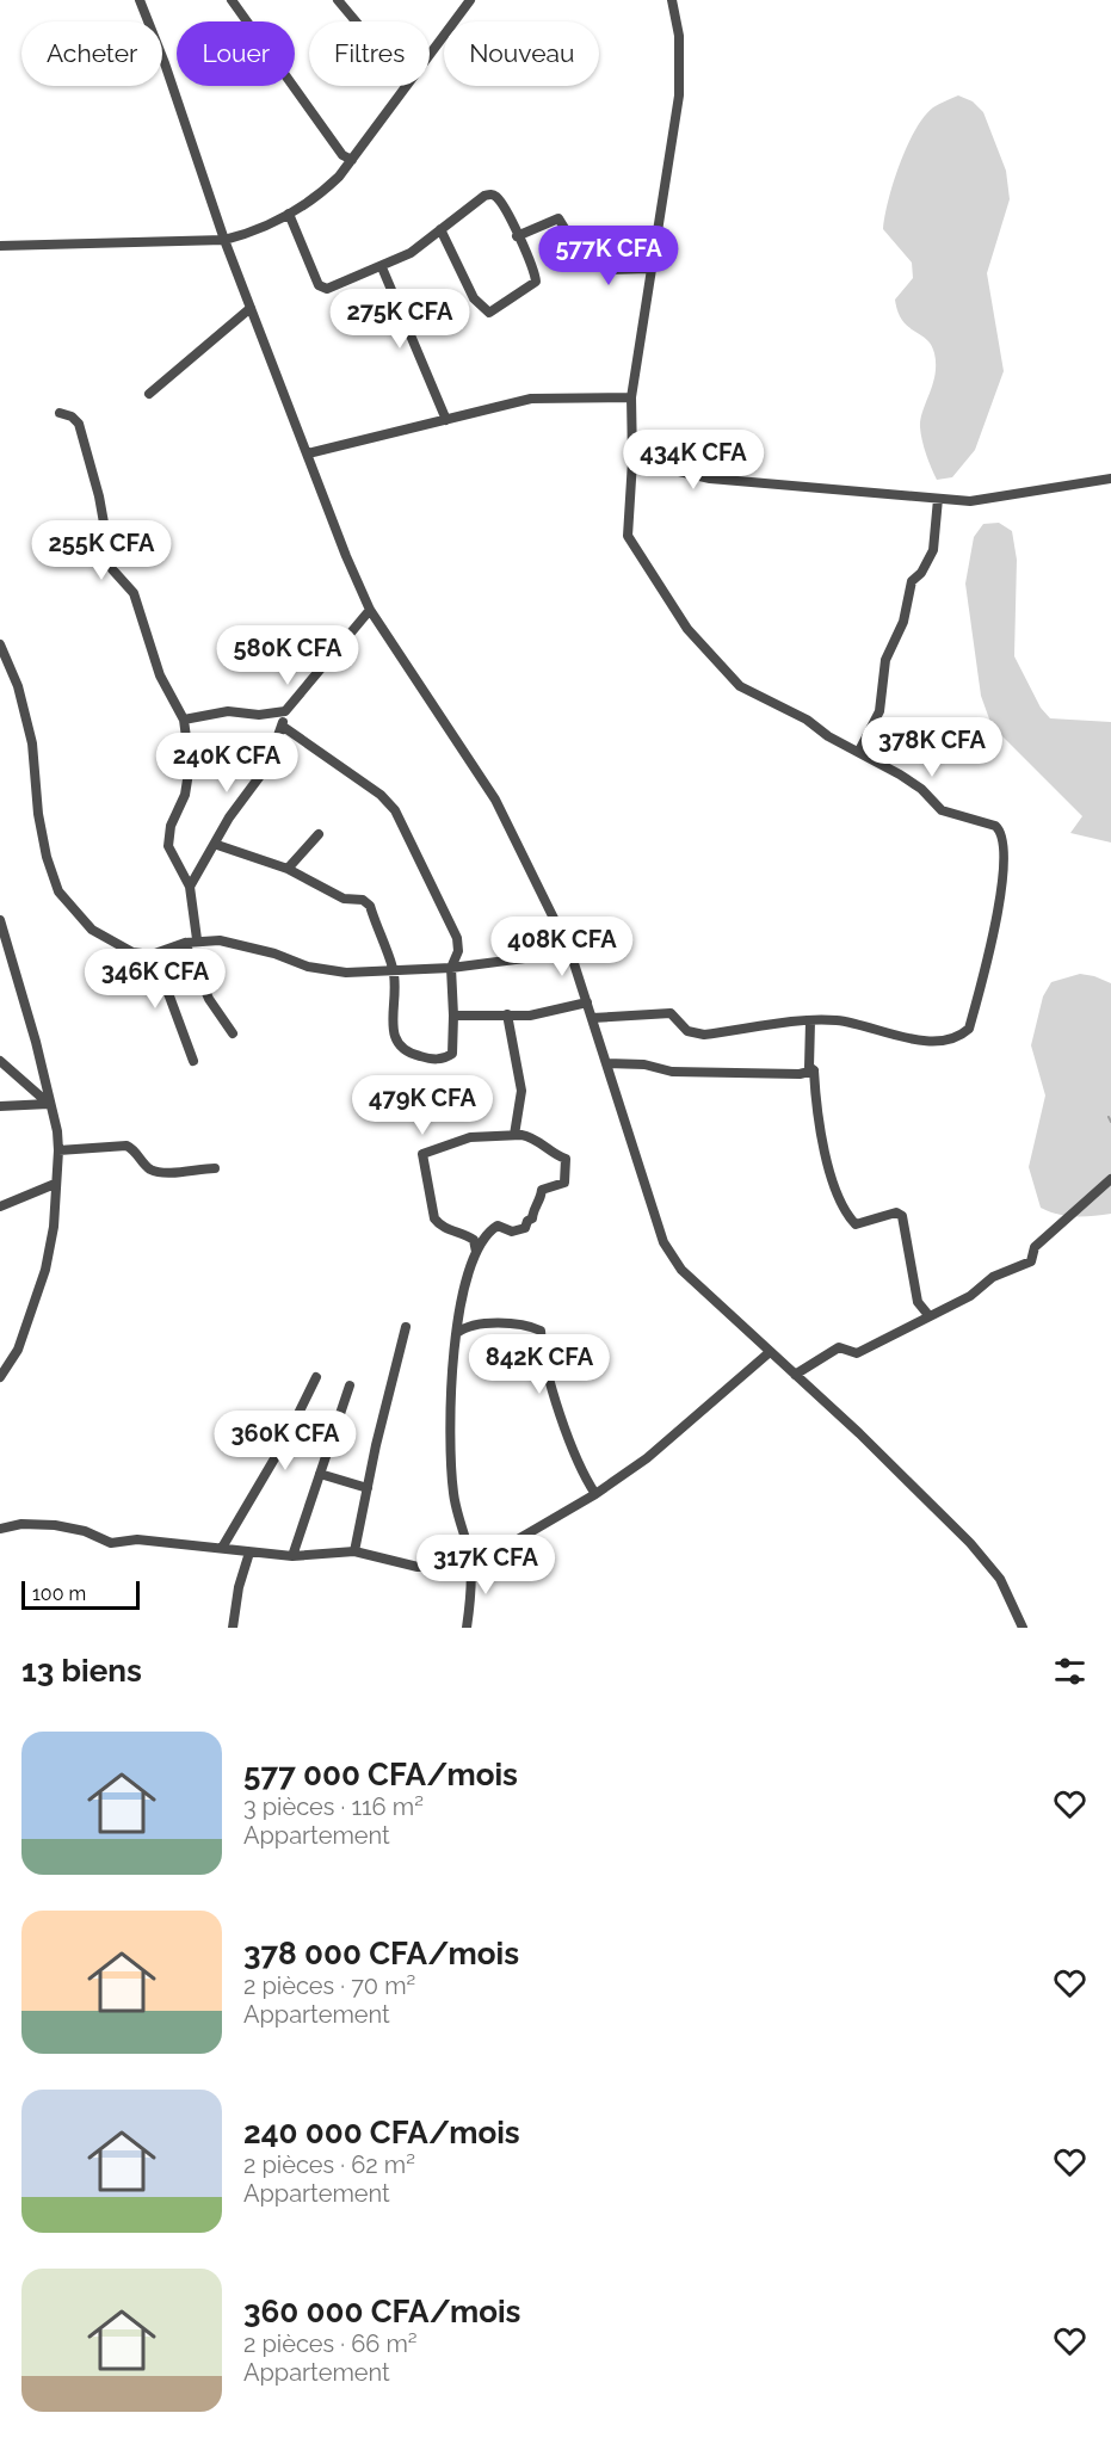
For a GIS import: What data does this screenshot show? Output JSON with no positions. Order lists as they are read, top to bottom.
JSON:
{
  "scale_bar": "100 m",
  "page": {
    "chip": [
      "Acheter",
      "Louer",
      "Filtres",
      "Nouveau"
    ],
    "price": [
      "577K CFA",
      "275K CFA",
      "434K CFA",
      "255K CFA",
      "580K CFA",
      "378K CFA",
      "240K CFA",
      "408K CFA",
      "346K CFA",
      "479K CFA",
      "842K CFA",
      "360K CFA",
      "317K CFA"
    ],
    "scale": "100 m",
    "heading": "13 biens",
    "list": [
      {
        "name": "577 000 CFA/mois",
        "note": "3 pièces · 116 m² · Appartement"
      },
      {
        "name": "378 000 CFA/mois",
        "note": "2 pièces · 70 m² · Appartement"
      },
      {
        "name": "240 000 CFA/mois",
        "note": "2 pièces · 62 m² · Appartement"
      },
      {
        "name": "360 000 CFA/mois",
        "note": "2 pièces · 66 m² · Appartement"
      }
    ]
  }
}
